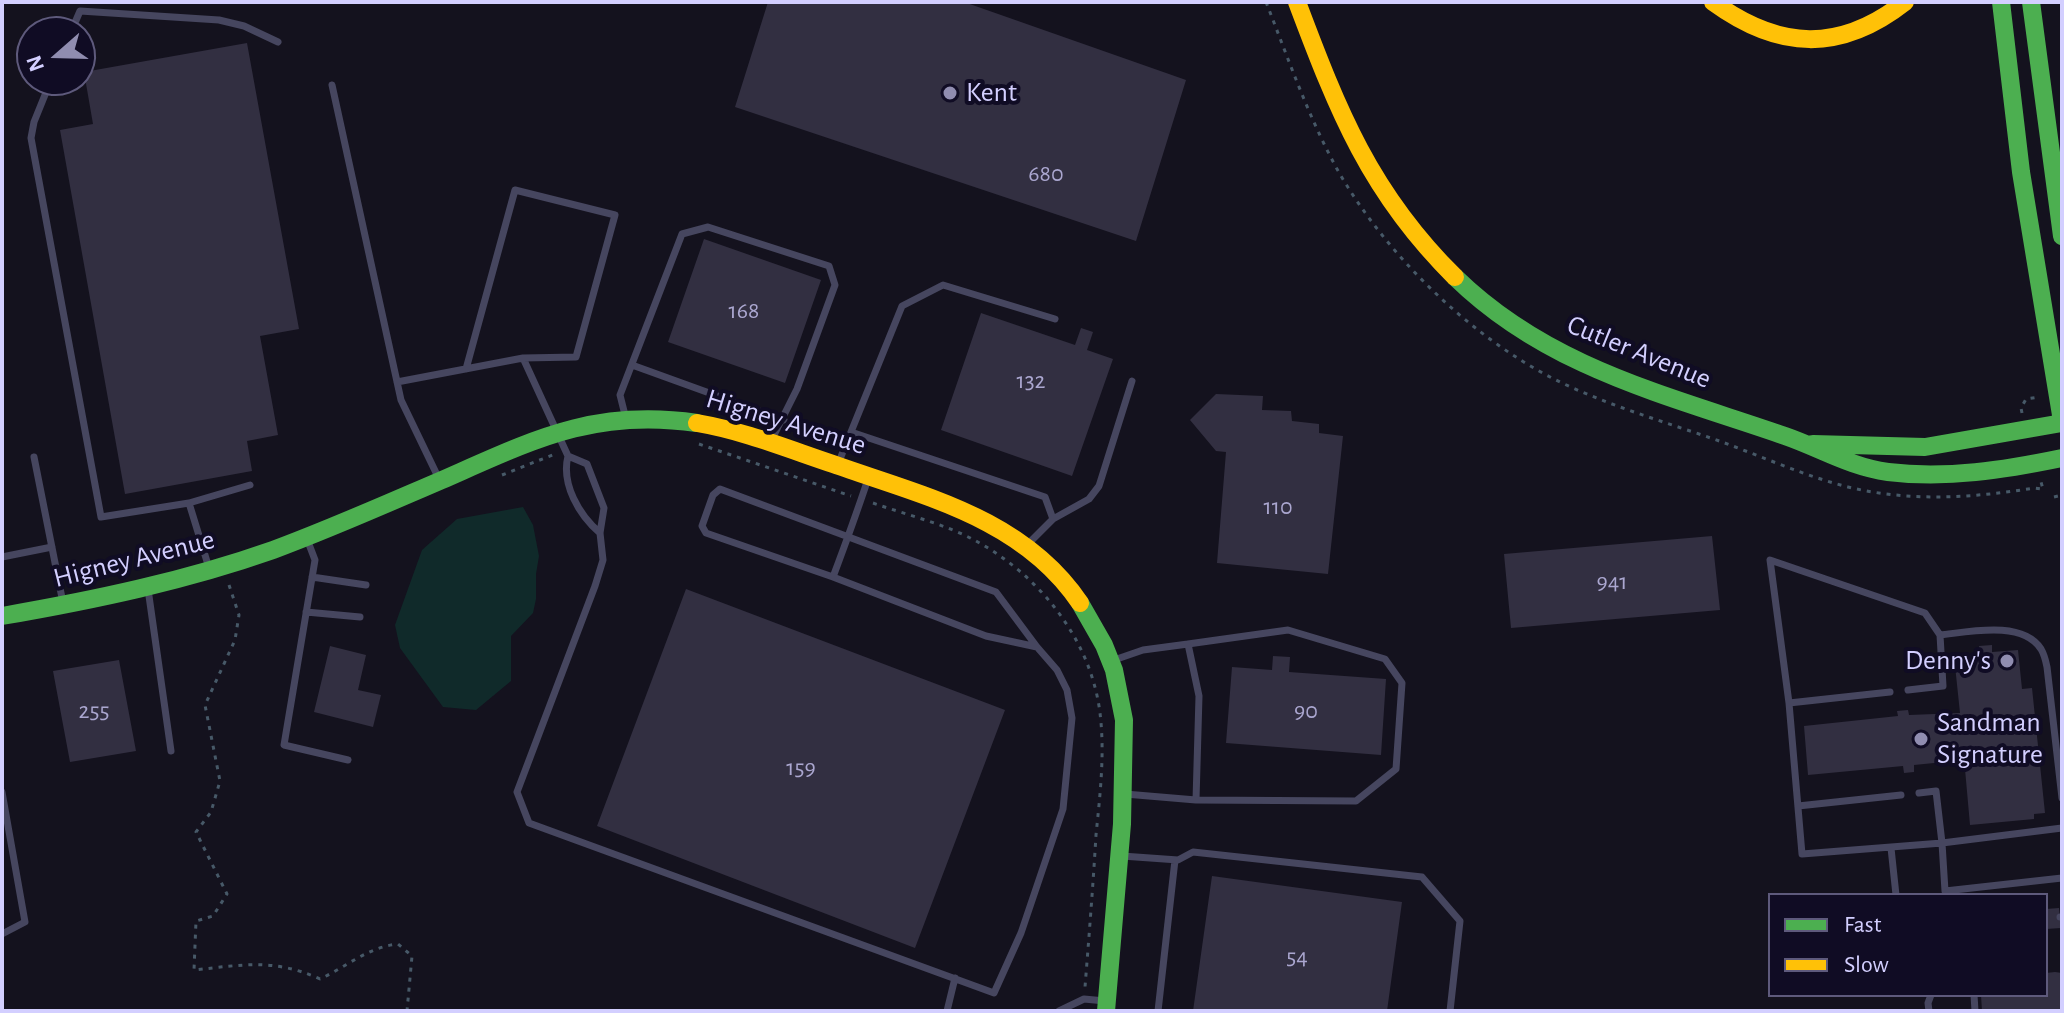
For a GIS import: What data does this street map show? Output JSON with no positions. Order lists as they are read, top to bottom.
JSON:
{
  "streets": {
    "street": ["Cutler Avenue", "Higney Avenue"]
  },
  "places": ["Kent", "Denny's", "Sandman Signature"],
  "house_numbers": [
    "680",
    "168",
    "132",
    "110",
    "941",
    "255",
    "90",
    "159",
    "54"
  ],
  "legend": ["Fast", "Slow"],
  "north": "left"
}
